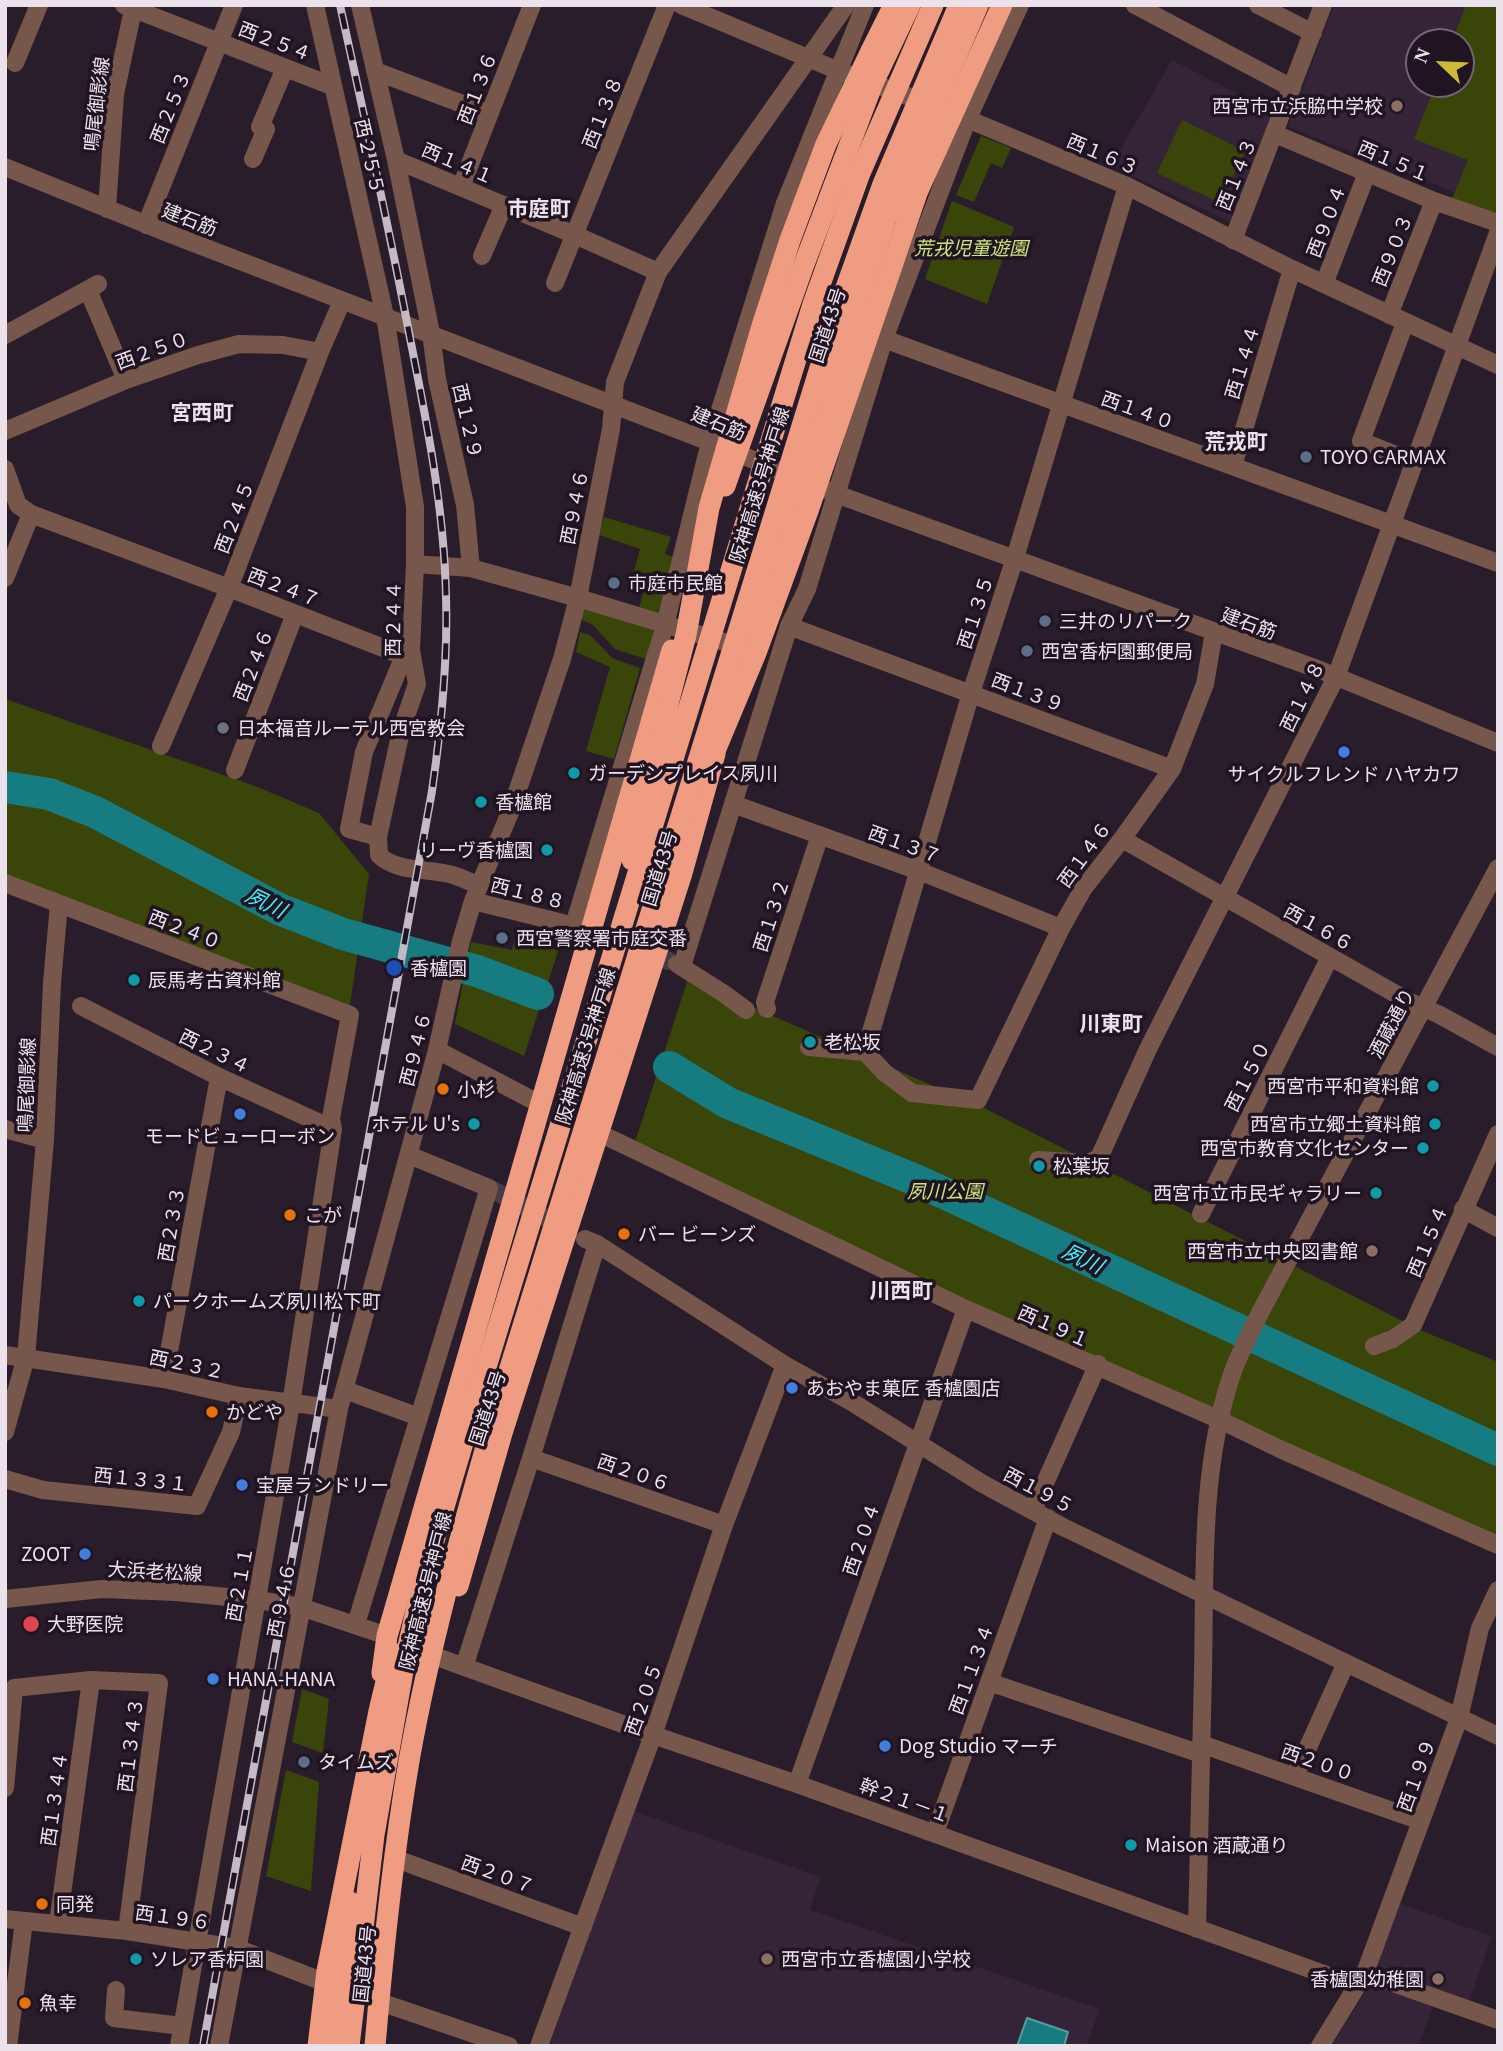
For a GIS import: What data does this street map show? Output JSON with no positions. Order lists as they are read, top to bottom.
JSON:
{
  "streets": {
    "highway": ["国道43号", "阪神高速3号神戸線"],
    "street": [
      "西２５４",
      "西１３６",
      "鳴尾御影線",
      "西２５３",
      "西１３８",
      "西１６３",
      "西２５５",
      "西１５１",
      "西１４１",
      "西１４３",
      "建石筋",
      "西９０４",
      "西９０３",
      "西２５０",
      "西１４４",
      "西１４０",
      "西１２９",
      "西９４６",
      "西２４５",
      "西２４７",
      "西１３５",
      "西２４４",
      "西２４６",
      "西１３９",
      "西１４８",
      "西１３７",
      "西１４６",
      "西１８８",
      "西１３２",
      "西１６６",
      "西２４０",
      "酒蔵通り",
      "西２３４",
      "西１５０",
      "西２３３",
      "西１５４",
      "西１９１",
      "西２３２",
      "西２０６",
      "西１３３１",
      "西１９５",
      "西２０４",
      "大浜老松線",
      "西２１１",
      "西１１３４",
      "西２０５",
      "西１３４３",
      "西２００",
      "西１９９",
      "西１３４４",
      "幹２１－１",
      "西２０７",
      "西１９６"
    ]
  },
  "crossings": [
    ["西２５４", "鳴尾御影線"],
    ["西２５４", "西２５３"],
    ["西２５４", "西２５５"],
    ["西１３６", "西１４１"],
    ["鳴尾御影線", "建石筋"],
    ["鳴尾御影線", "西２４０"],
    ["鳴尾御影線", "西２３２"],
    ["西２５３", "建石筋"],
    ["西１３８", "西１４１"],
    ["西１６３", "西１４３"],
    ["西１６３", "西９０４"],
    ["西１６３", "西９０３"],
    ["西１６３", "国道43号"],
    ["西１６３", "西１４４"],
    ["西１６３", "西９４６"],
    ["西１６３", "西１３５"],
    ["西１６３", "西１４８"],
    ["西２５５", "建石筋"],
    ["西２５５", "西２４４"],
    ["西１５１", "西１４３"],
    ["西１５１", "西９０４"],
    ["西１５１", "西９０３"],
    ["西１４１", "西１２９"],
    ["西１４１", "西９４６"],
    ["建石筋", "国道43号"],
    ["建石筋", "西１２９"],
    ["建石筋", "西９４６"],
    ["建石筋", "西２４５"],
    ["建石筋", "西１３５"],
    ["建石筋", "西２４４"],
    ["建石筋", "西１４８"],
    ["建石筋", "西１４６"],
    ["西９０３", "西１４８"],
    ["国道43号", "阪神高速3号神戸線"],
    ["国道43号", "西１８８"],
    ["国道43号", "西１９１"],
    ["国道43号", "幹２１－１"],
    ["国道43号", "西２０７"],
    ["西２５０", "西２４５"],
    ["西１４４", "西１４０"],
    ["西１４０", "西１３５"],
    ["西１４０", "西１４８"],
    ["西９４６", "西１８８"],
    ["西９４６", "西２３２"],
    ["西９４６", "大浜老松線"],
    ["西９４６", "西１９６"],
    ["西２４５", "西２４７"],
    ["西２４７", "西２４４"],
    ["西２４７", "西２４６"],
    ["西１３５", "西１３９"],
    ["西１３５", "西１３７"],
    ["西１３５", "西１４６"],
    ["西１３９", "西１４６"],
    ["西１４８", "西１６６"],
    ["西１３７", "西１４６"],
    ["西１３７", "西１３２"],
    ["西１４６", "西１６６"],
    ["西１６６", "酒蔵通り"],
    ["西１６６", "西１５０"],
    ["西２４０", "西２１１"],
    ["酒蔵通り", "西１９１"],
    ["酒蔵通り", "西１９５"],
    ["酒蔵通り", "西２００"],
    ["酒蔵通り", "幹２１－１"],
    ["西２３４", "西２３３"],
    ["西２３４", "西２１１"],
    ["西２３３", "西２３２"],
    ["西１９１", "西２０４"],
    ["西１９１", "西１１３４"],
    ["西２３２", "西１３３１"],
    ["西２３２", "西２１１"],
    ["西２０６", "西１９５"],
    ["西２０６", "西２０５"],
    ["西１９５", "西２０４"],
    ["西１９５", "西１１３４"],
    ["西１９５", "西２０５"],
    ["西１９５", "西１９９"],
    ["西２０４", "幹２１－１"],
    ["大浜老松線", "西２１１"],
    ["西２１１", "西１９６"],
    ["西１１３４", "西２００"],
    ["西１１３４", "幹２１－１"],
    ["西２０５", "幹２１－１"],
    ["西２０５", "西２０７"],
    ["西１３４３", "西１３４４"],
    ["西１３４３", "西１９６"],
    ["西２００", "西１９９"],
    ["西１９９", "幹２１－１"],
    ["西１３４４", "西１９６"]
  ],
  "districts": [
    "市庭町",
    "宮西町",
    "荒戎町",
    "川東町",
    "川西町"
  ],
  "water": ["夙川"],
  "parks": ["荒戎児童遊園", "夙川公園"],
  "places": [
    "西宮市立浜脇中学校",
    "TOYO CARMAX",
    "市庭市民館",
    "三井のリパーク",
    "西宮香枦園郵便局",
    "日本福音ルーテル西宮教会",
    "サイクルフレンド ハヤカワ",
    "ガーデンプレイス夙川",
    "香櫨館",
    "リーヴ香櫨園",
    "西宮警察署市庭交番",
    "香櫨園",
    "辰馬考古資料館",
    "老松坂",
    "西宮市平和資料館",
    "小杉",
    "モードビューローボン",
    "ホテル U's",
    "西宮市立郷土資料館",
    "西宮市教育文化センター",
    "松葉坂",
    "西宮市立市民ギャラリー",
    "こが",
    "バー ビーンズ",
    "西宮市立中央図書館",
    "パークホームズ夙川松下町",
    "あおやま菓匠 香櫨園店",
    "かどや",
    "宝屋ランドリー",
    "ZOOT",
    "大野医院",
    "HANA-HANA",
    "Dog Studio マーチ",
    "タイムズ",
    "Maison 酒蔵通り",
    "同発",
    "ソレア香枦園",
    "西宮市立香櫨園小学校",
    "香櫨園幼稚園",
    "魚幸"
  ],
  "north": "top left"
}
